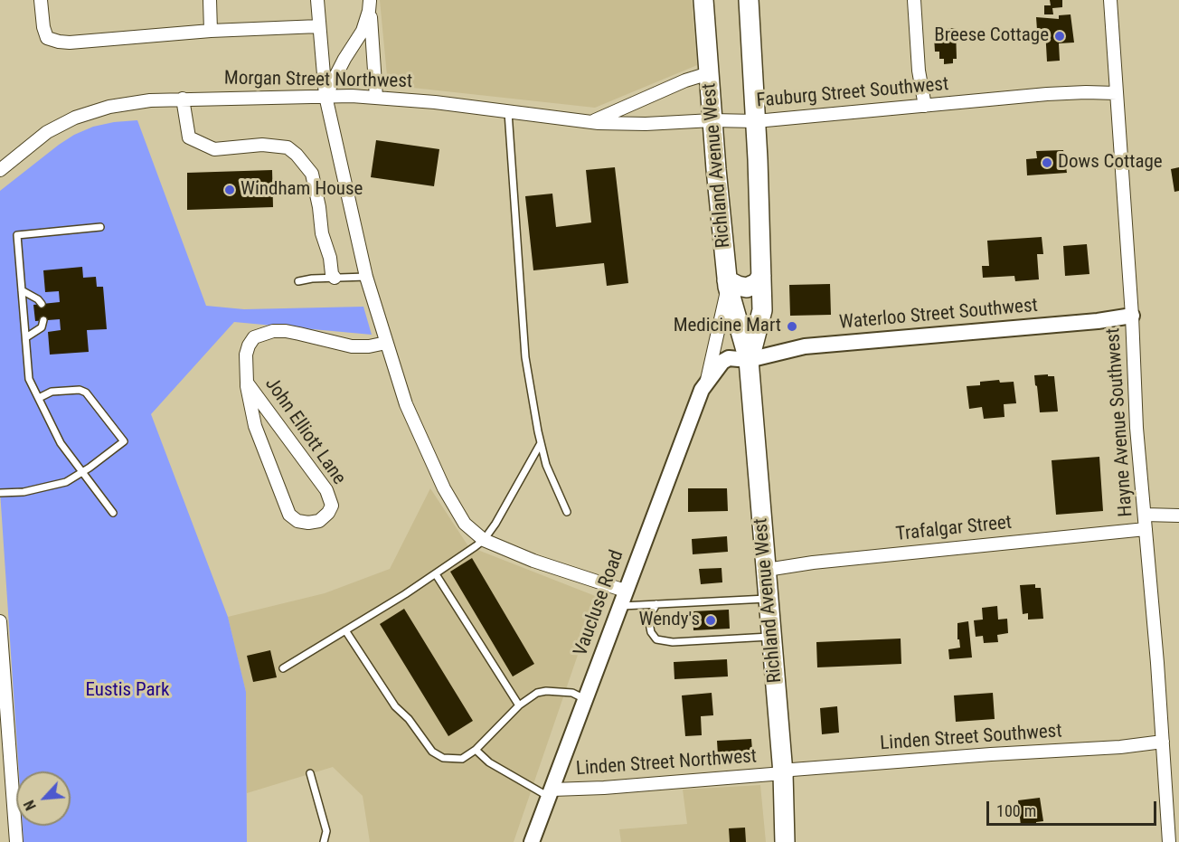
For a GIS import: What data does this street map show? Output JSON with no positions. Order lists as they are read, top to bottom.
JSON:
{
  "streets": {
    "main road": ["Richland Avenue West"],
    "street": [
      "Morgan Street Northwest",
      "Fauburg Street Southwest",
      "Waterloo Street Southwest",
      "Hayne Avenue Southwest",
      "John Elliott Lane",
      "Trafalgar Street",
      "Vaucluse Road",
      "Linden Street Southwest",
      "Linden Street Northwest"
    ]
  },
  "crossings": [
    ["Morgan Street Northwest", "Fauburg Street Southwest"],
    ["Fauburg Street Southwest", "Richland Avenue West"],
    ["Fauburg Street Southwest", "Hayne Avenue Southwest"],
    ["Richland Avenue West", "Waterloo Street Southwest"],
    ["Richland Avenue West", "Trafalgar Street"],
    ["Richland Avenue West", "Linden Street Southwest"],
    ["Richland Avenue West", "Linden Street Northwest"],
    ["Waterloo Street Southwest", "Hayne Avenue Southwest"],
    ["Waterloo Street Southwest", "Vaucluse Road"],
    ["Hayne Avenue Southwest", "Trafalgar Street"],
    ["Hayne Avenue Southwest", "Linden Street Southwest"],
    ["Vaucluse Road", "Linden Street Northwest"],
    ["Linden Street Southwest", "Linden Street Northwest"]
  ],
  "parks": ["Eustis Park"],
  "places": [
    "Breese Cottage",
    "Dows Cottage",
    "Windham House",
    "Medicine Mart",
    "Wendy's"
  ],
  "scale_bar": "100 m",
  "north": "bottom left"
}
